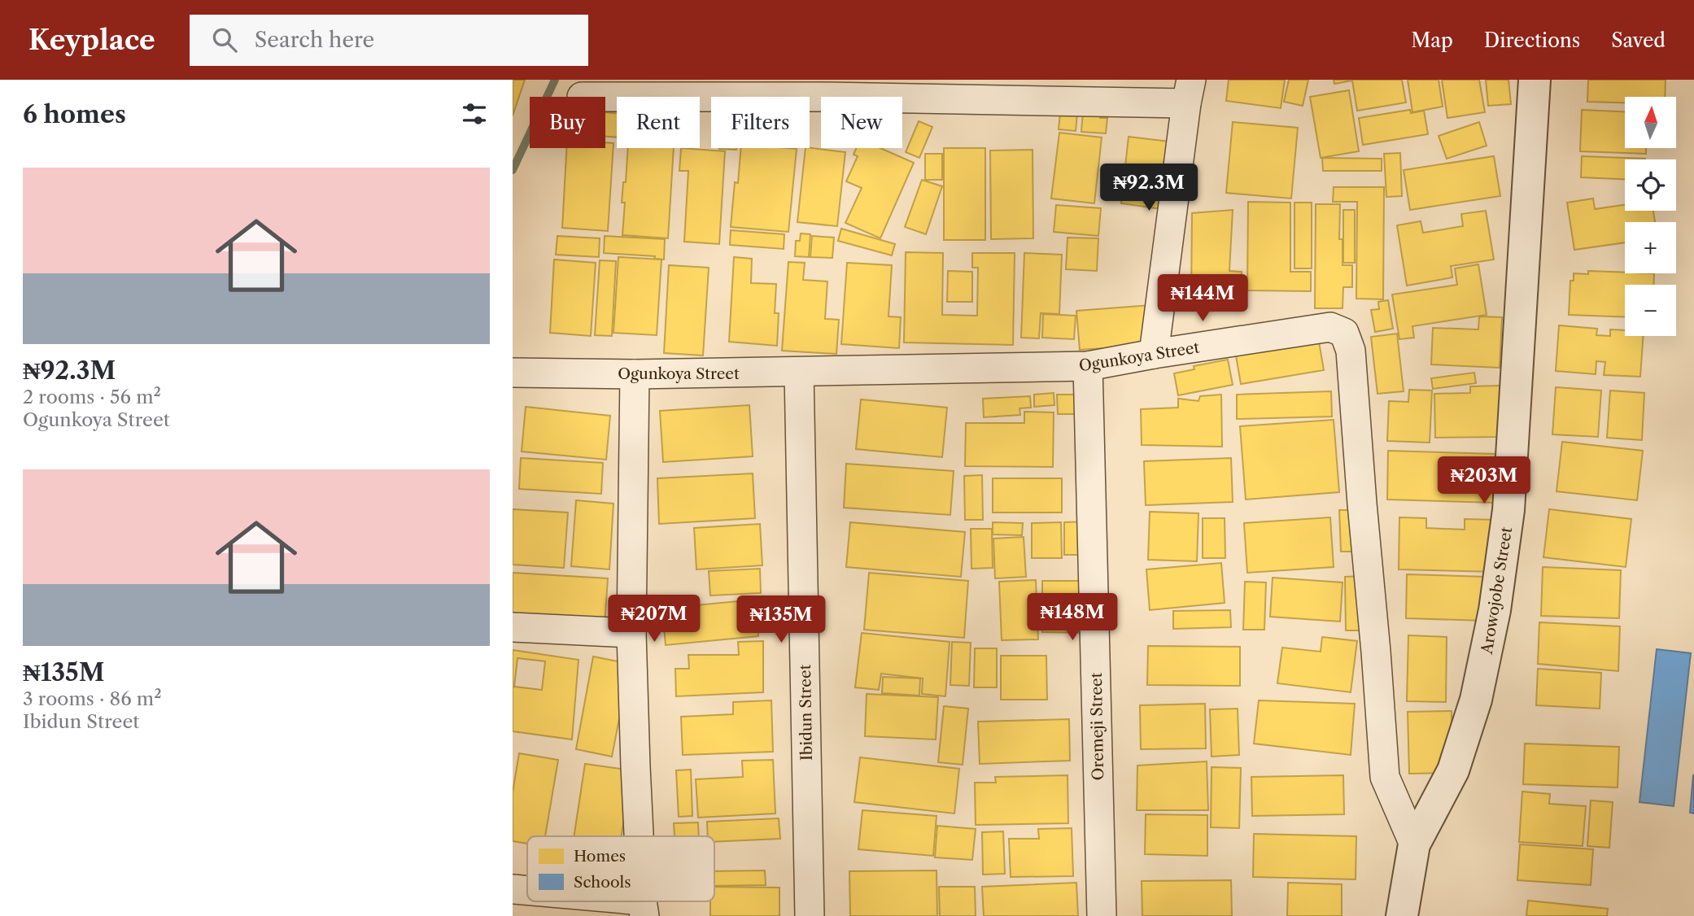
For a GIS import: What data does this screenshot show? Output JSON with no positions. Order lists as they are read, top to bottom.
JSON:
{
  "streets": {
    "street": [
      "Ogunkoya Street",
      "Arowojobe Street",
      "Ibidun Street",
      "Oremeji Street"
    ]
  },
  "crossings": [
    ["Ogunkoya Street", "Arowojobe Street"],
    ["Ogunkoya Street", "Ibidun Street"],
    ["Ogunkoya Street", "Oremeji Street"]
  ],
  "legend": ["Homes", "Schools"],
  "north": "top",
  "page": {
    "header": "Keyplace",
    "search": "Search here",
    "nav": ["Map", "Directions", "Saved"],
    "heading": "6 homes",
    "map_buttons": ["+", "−"],
    "chip": [
      "Buy",
      "Rent",
      "Filters",
      "New"
    ],
    "list": [
      {
        "name": "₦92.3M",
        "note": "2 rooms · 56 m² · Ogunkoya Street"
      },
      {
        "name": "₦135M",
        "note": "3 rooms · 86 m² · Ibidun Street"
      }
    ],
    "price": [
      "₦92.3M",
      "₦144M",
      "₦203M",
      "₦148M",
      "₦207M",
      "₦135M"
    ]
  }
}
